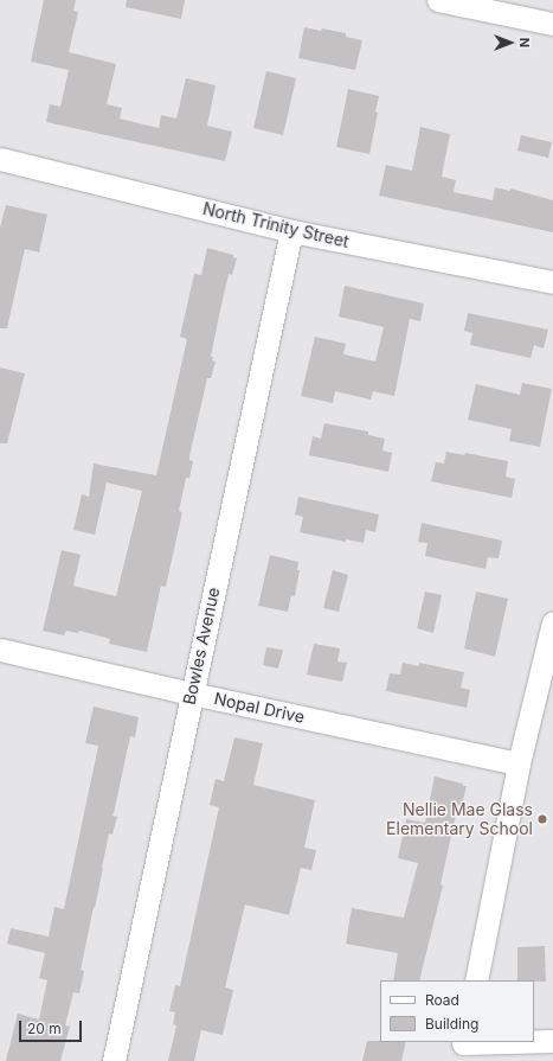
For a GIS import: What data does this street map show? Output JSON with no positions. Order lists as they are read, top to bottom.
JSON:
{
  "streets": {
    "street": ["North Trinity Street", "Bowles Avenue", "Nopal Drive"]
  },
  "crossings": [
    ["North Trinity Street", "Bowles Avenue"],
    ["Bowles Avenue", "Nopal Drive"]
  ],
  "places": ["Nellie Mae Glass Elementary School"],
  "legend": ["Road", "Building"],
  "scale_bar": "20 m",
  "north": "right"
}
